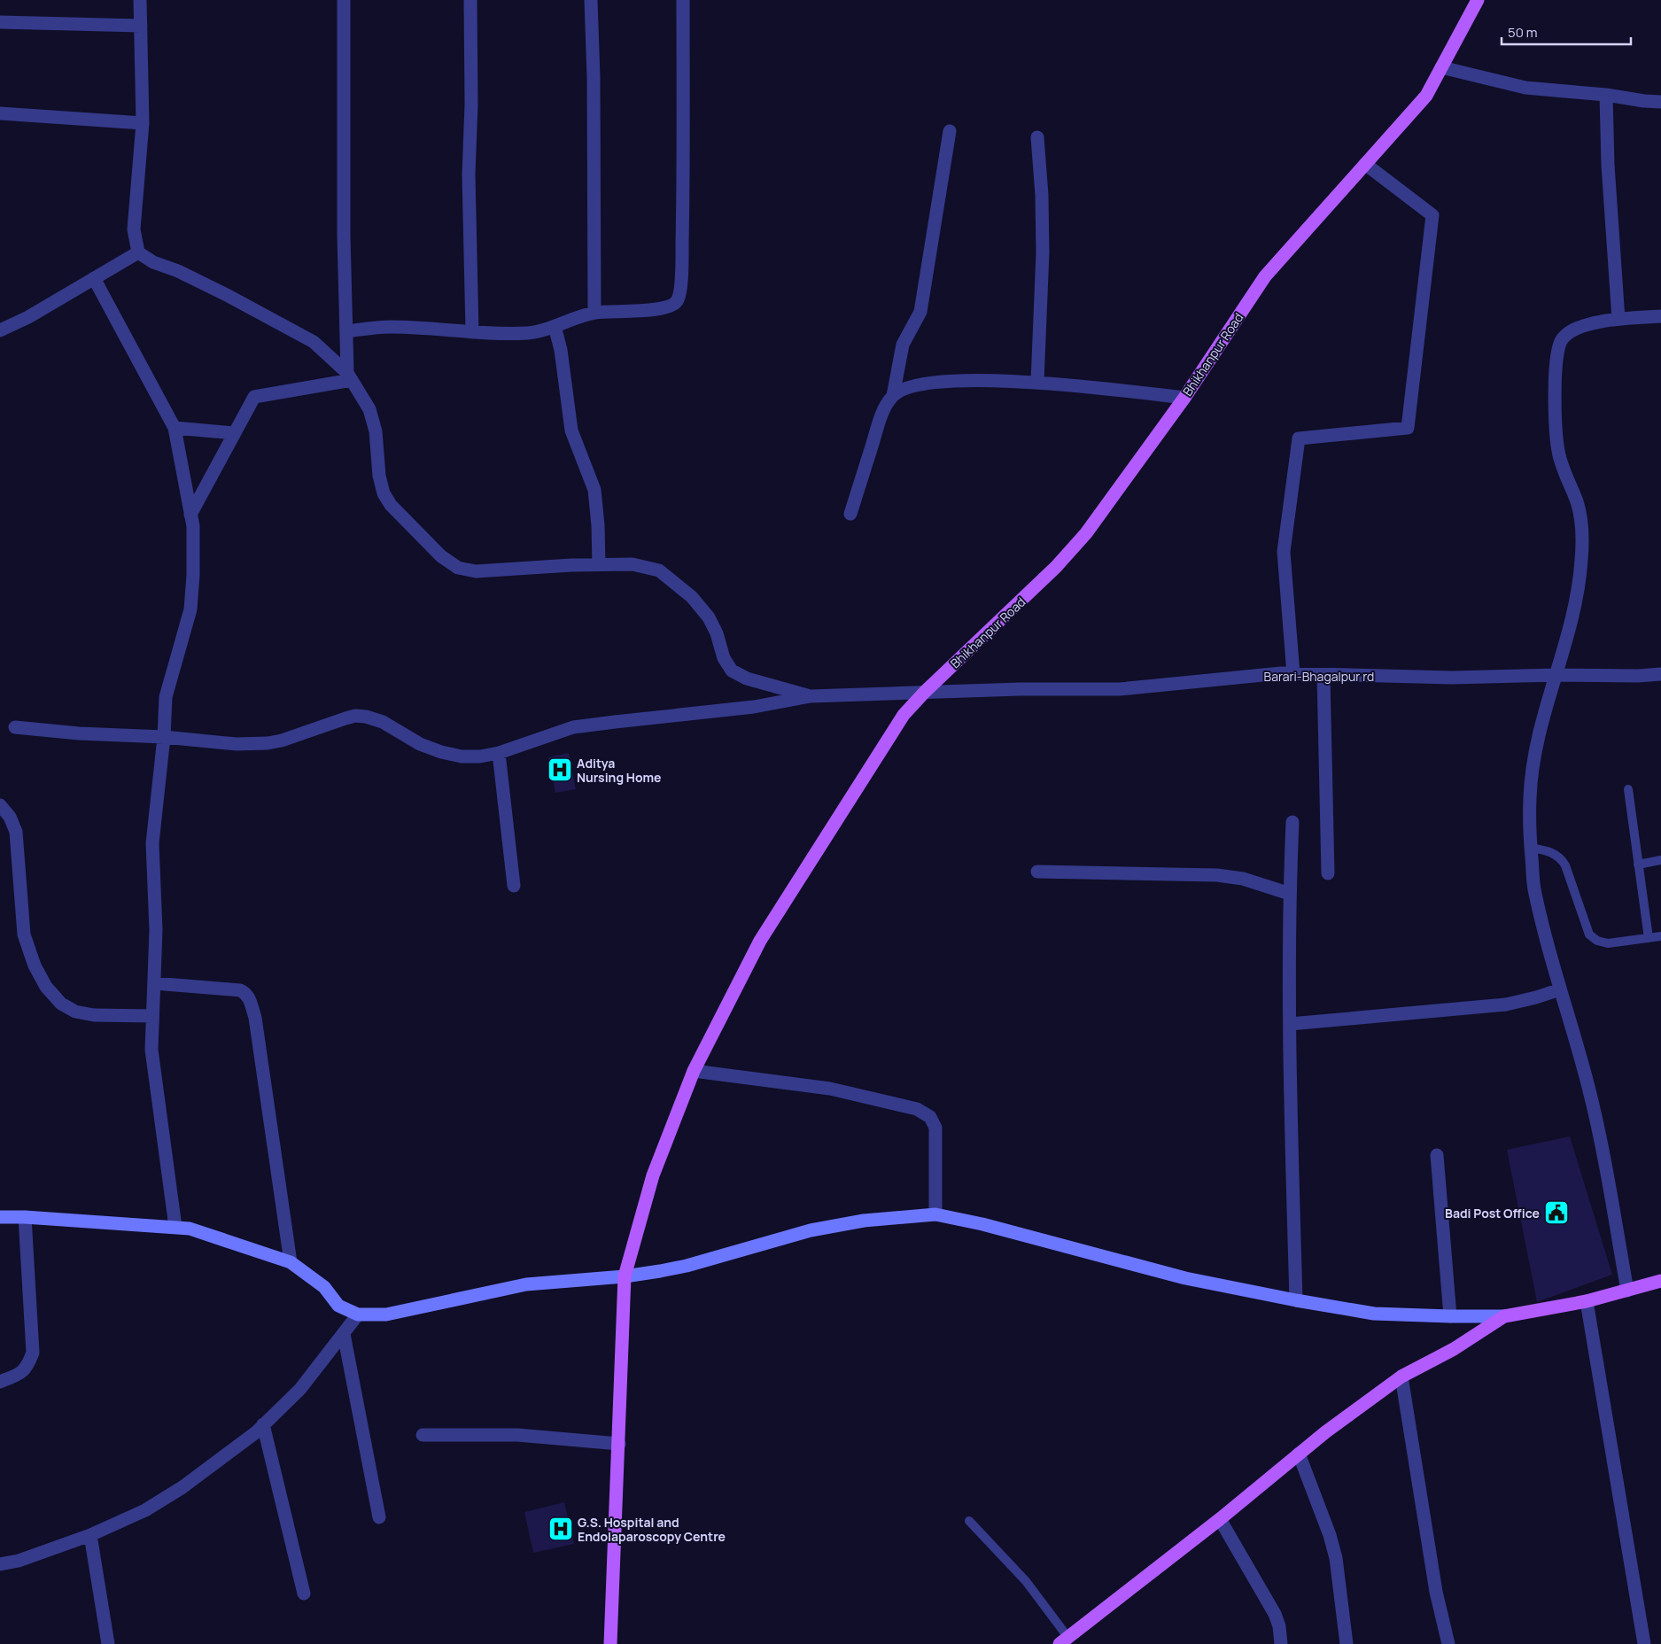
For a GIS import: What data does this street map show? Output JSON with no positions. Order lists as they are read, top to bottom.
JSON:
{
  "streets": {
    "main road": ["Bhikhanpur Road"],
    "street": ["Barari-Bhagalpur rd"]
  },
  "crossings": [
    ["Bhikhanpur Road", "Barari-Bhagalpur rd"]
  ],
  "places": {
    "hospital": ["Aditya Nursing Home", "G.S. Hospital and Endolaparoscopy Centre"],
    "public building": ["Badi Post Office"]
  },
  "scale_bar": "50 m"
}
